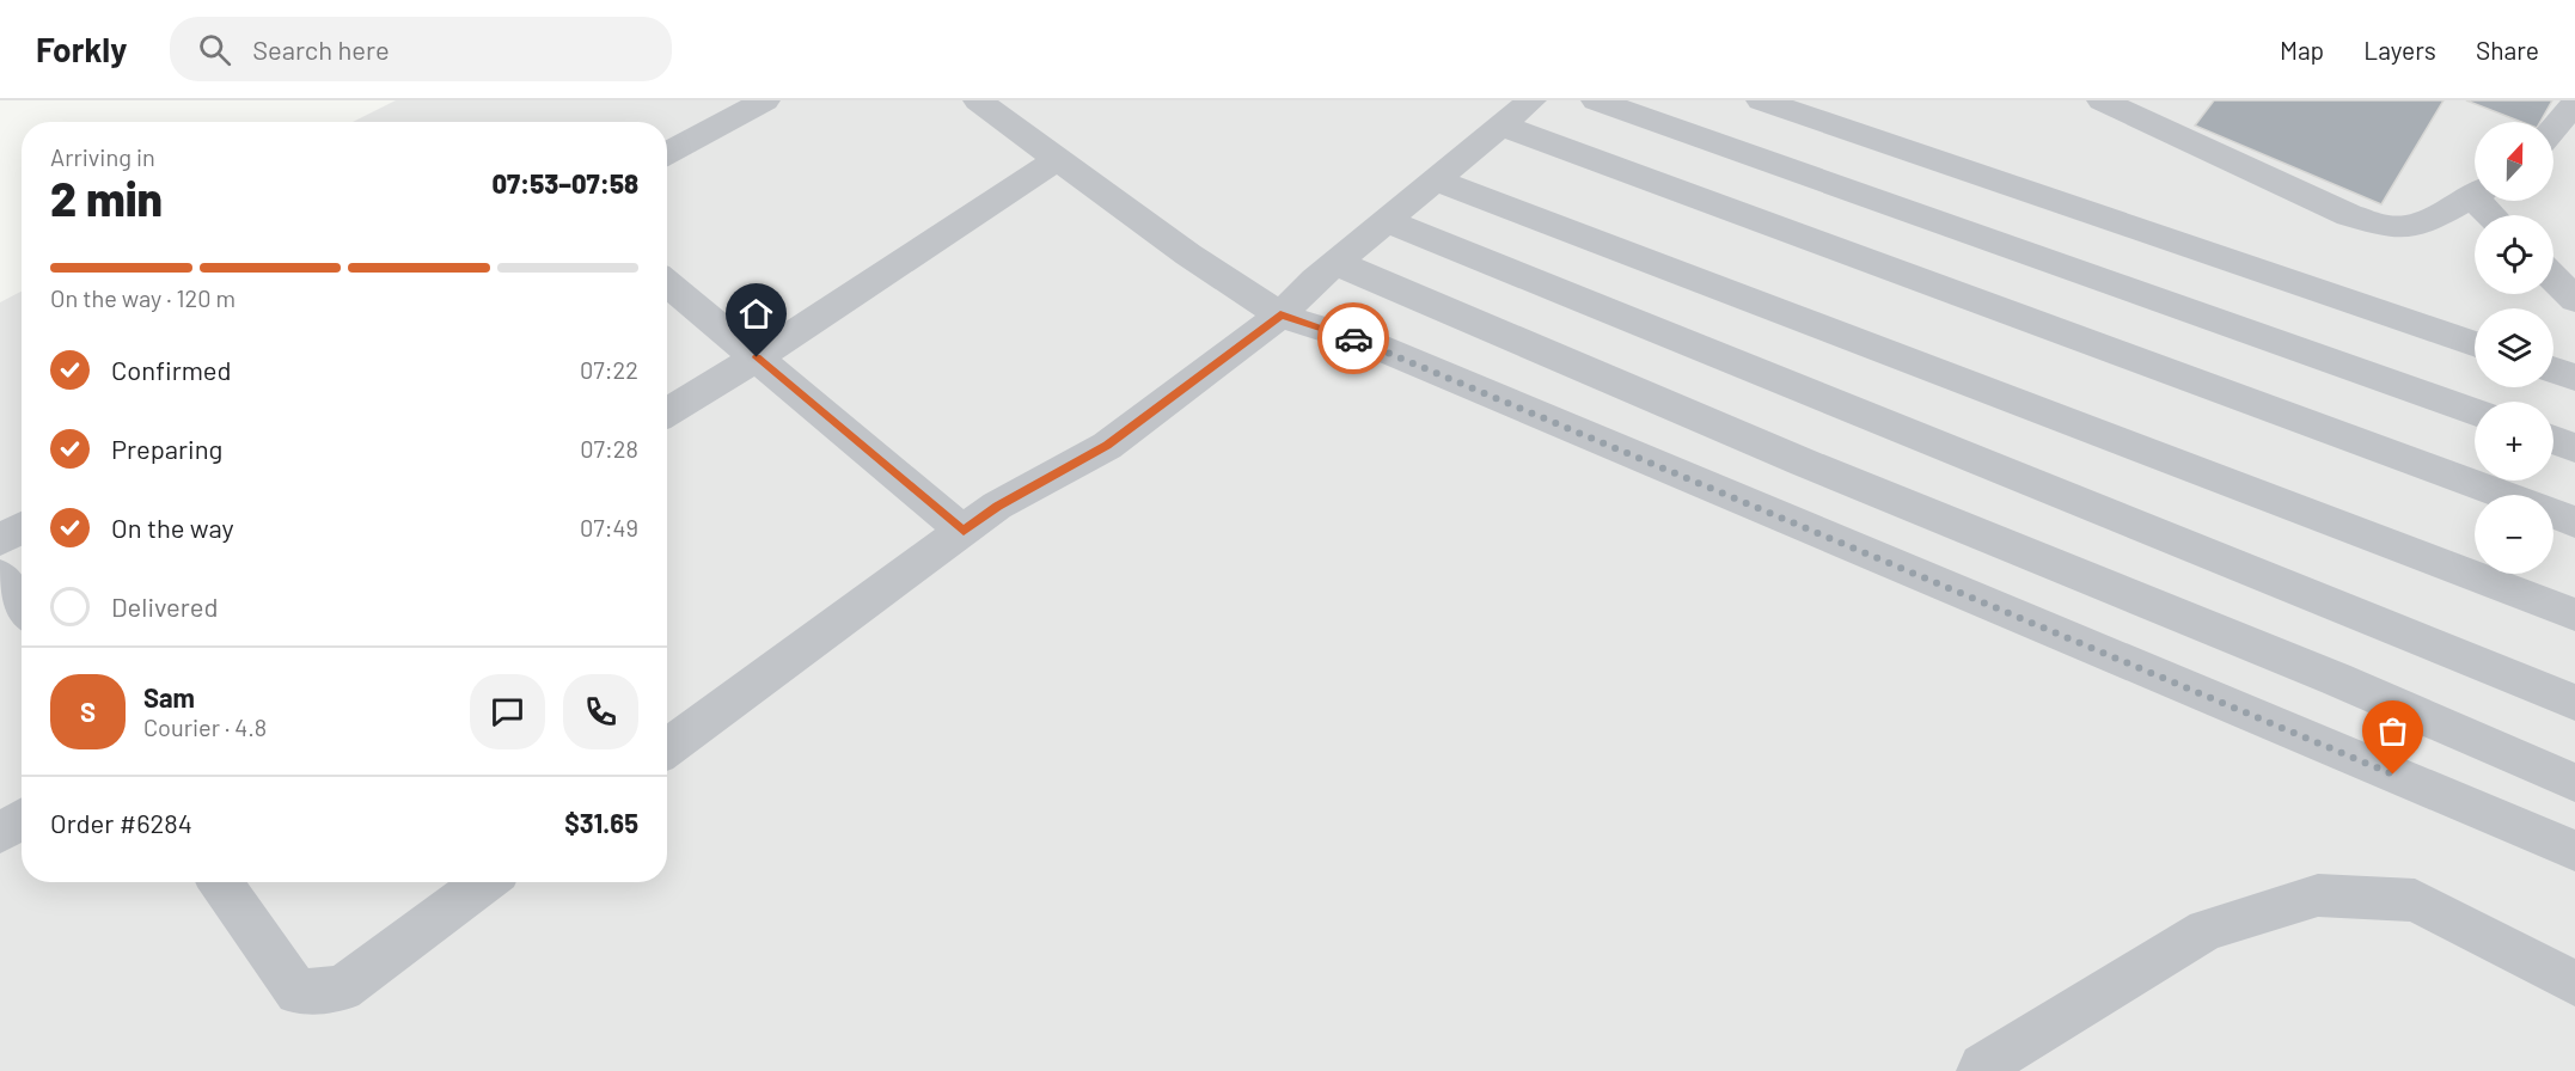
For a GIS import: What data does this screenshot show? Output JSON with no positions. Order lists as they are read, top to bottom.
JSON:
{
  "north": "top",
  "page": {
    "header": "Forkly",
    "search": "Search here",
    "nav": ["Map", "Layers", "Share"],
    "map_buttons": ["+", "−"],
    "heading": ["2 min", "Arriving in", "07:53–07:58"],
    "panel": [
      "Sam",
      "Courier · 4.8",
      "Order #6284",
      "$31.65"
    ],
    "bar": "On the way · 120 m",
    "list": [
      ["Confirmed", "07:22"],
      ["Preparing", "07:28"],
      ["On the way", "07:49"],
      "Delivered"
    ],
    "round": "S"
  }
}
